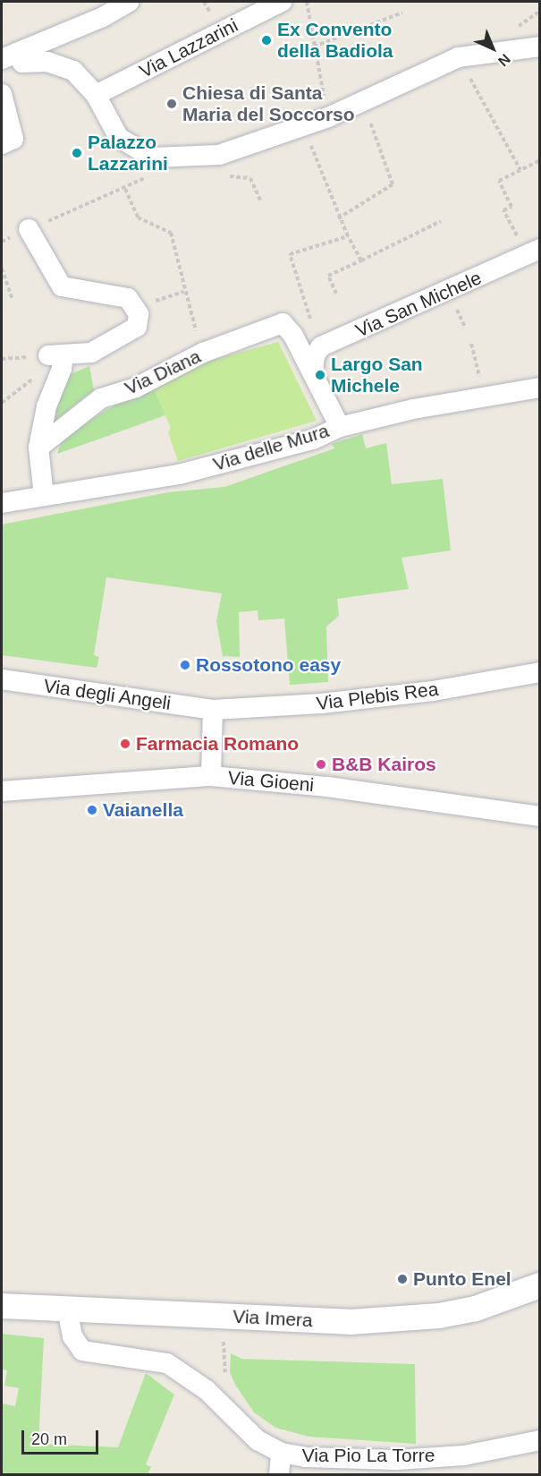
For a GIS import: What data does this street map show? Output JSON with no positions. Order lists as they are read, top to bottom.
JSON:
{
  "streets": {
    "street": [
      "Via Lazzarini",
      "Via San Michele",
      "Via Diana",
      "Via delle Mura",
      "Via degli Angeli",
      "Via Plebis Rea",
      "Via Gioeni",
      "Via Imera",
      "Via Pio La Torre"
    ]
  },
  "crossings": [
    ["Via degli Angeli", "Via Plebis Rea"],
    ["Via Imera", "Via Pio La Torre"]
  ],
  "places": [
    "Ex Convento della Badiola",
    "Chiesa di Santa Maria del Soccorso",
    "Palazzo Lazzarini",
    "Largo San Michele",
    "Rossotono easy",
    "Farmacia Romano",
    "B&B Kairos",
    "Vaianella",
    "Punto Enel"
  ],
  "scale_bar": "20 m",
  "north": "bottom right"
}
